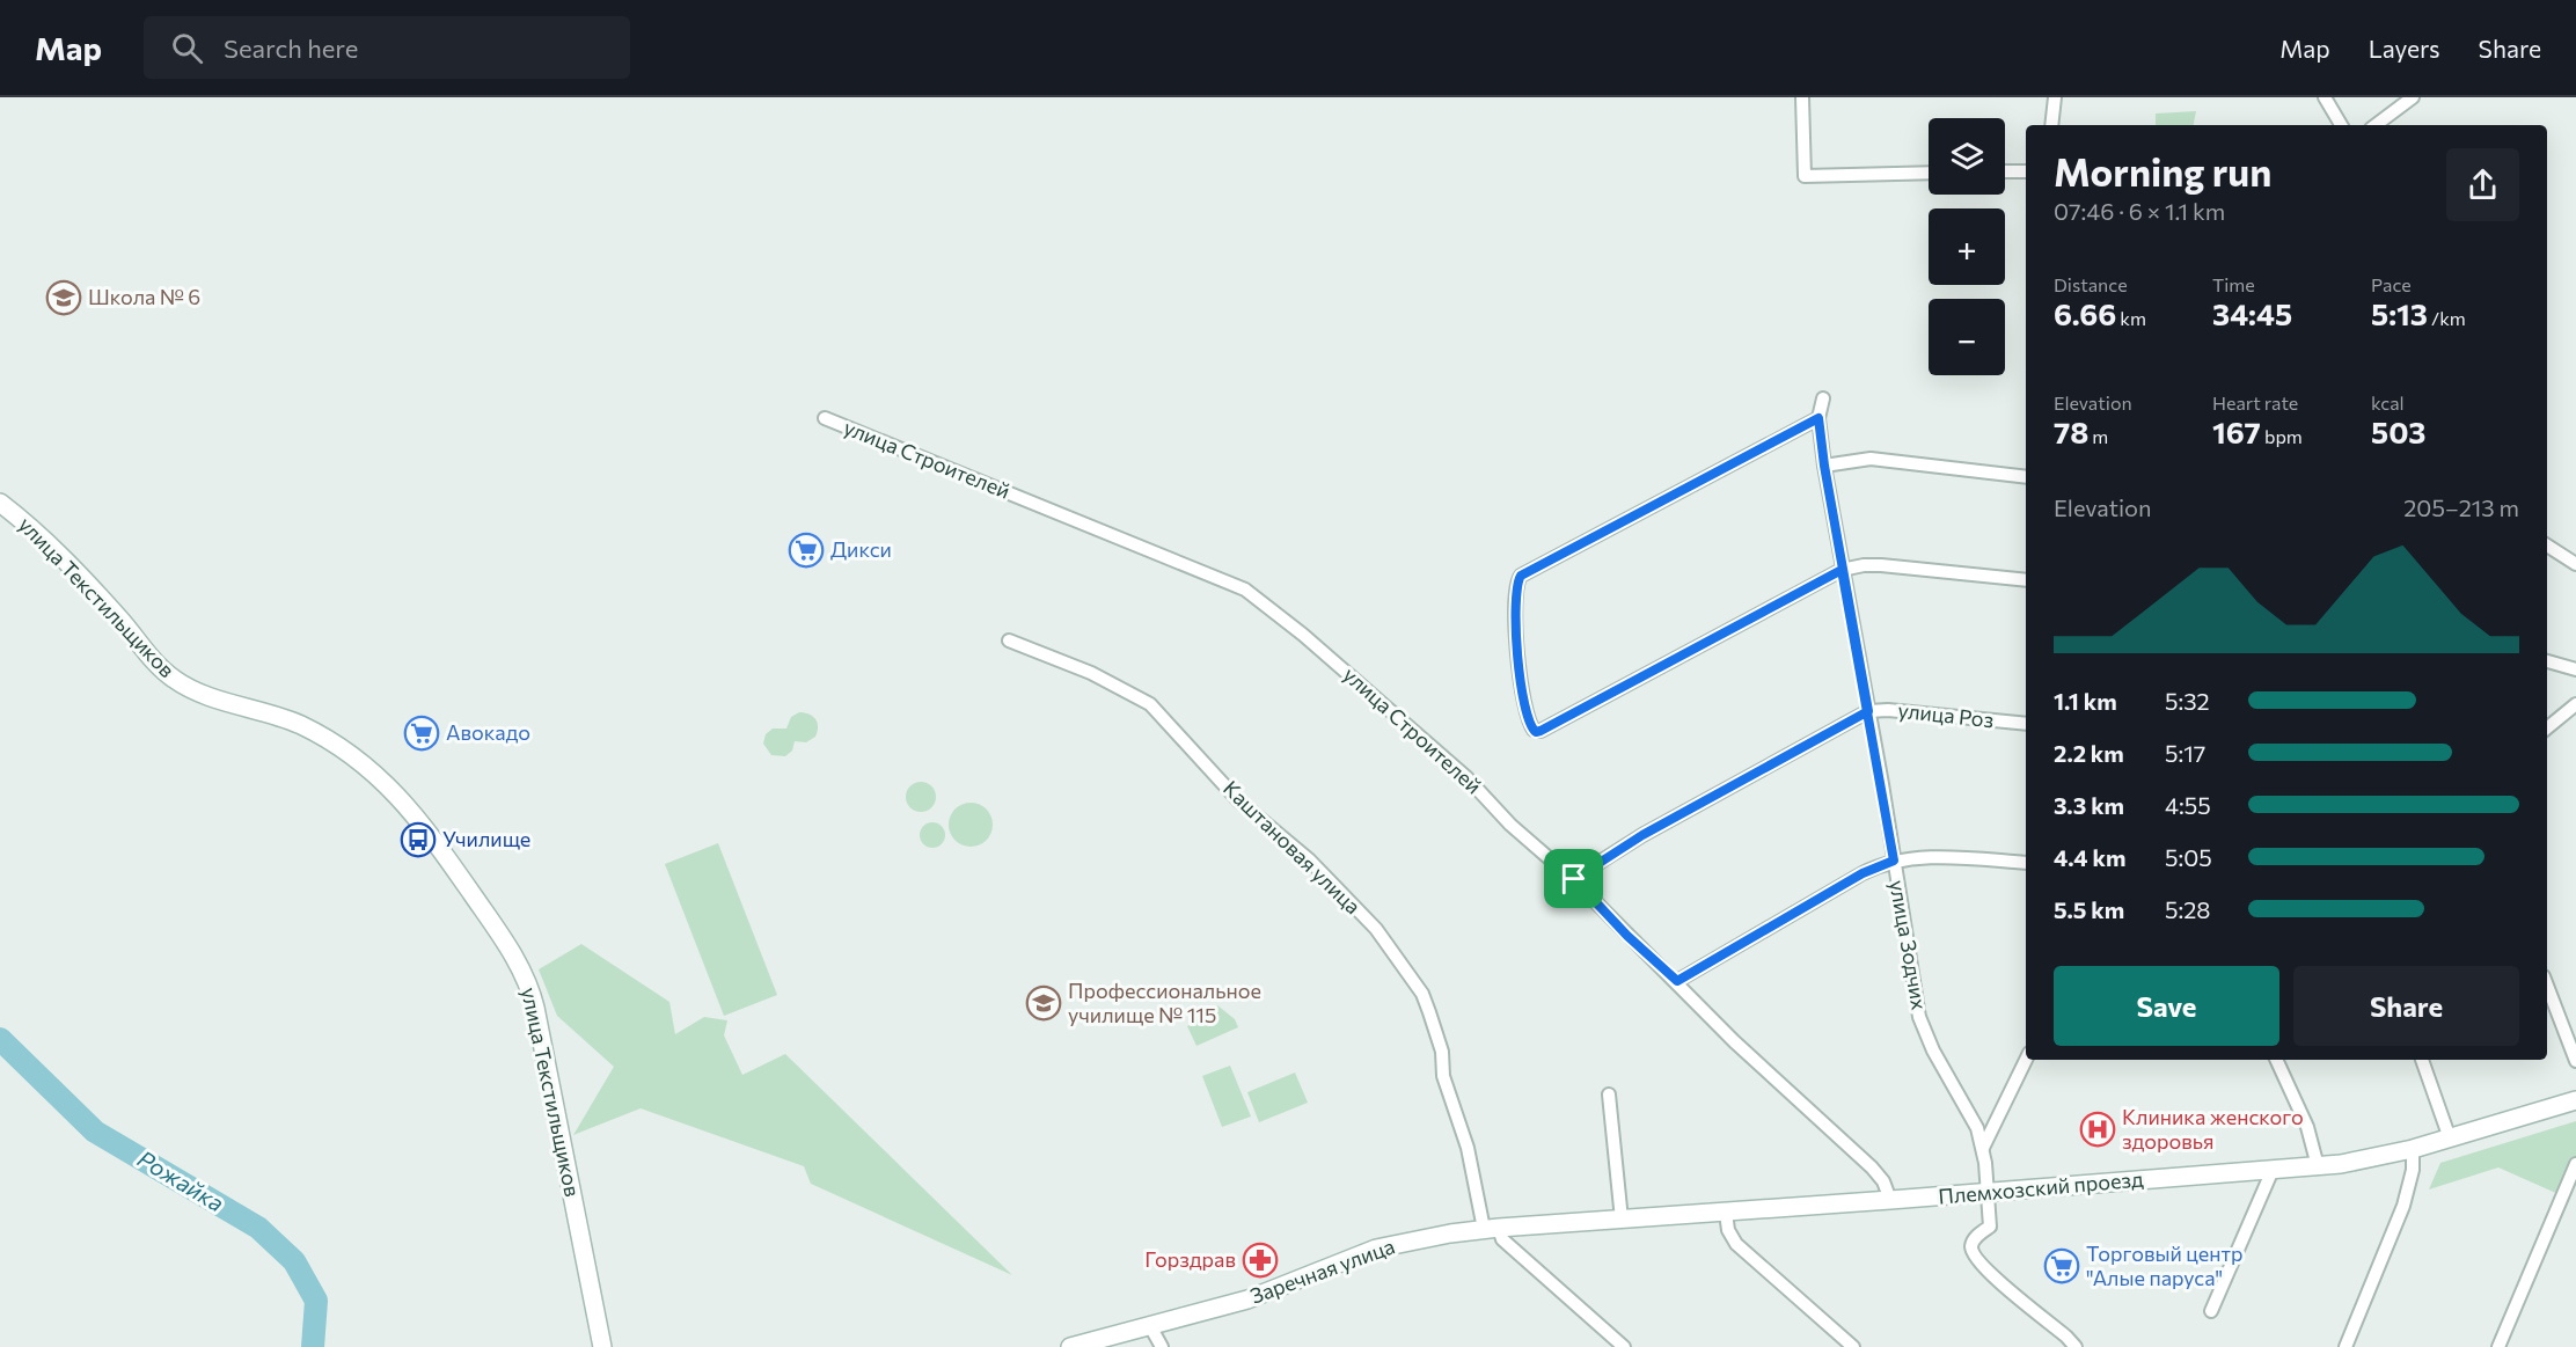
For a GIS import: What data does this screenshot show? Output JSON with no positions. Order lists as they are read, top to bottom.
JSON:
{
  "streets": {
    "main road": ["улица Текстильщиков", "Племхозский проезд", "Заречная улица"],
    "street": [
      "улица Строителей",
      "улица Роз",
      "Каштановая улица",
      "улица Зодчих"
    ]
  },
  "crossings": [
    ["улица Строителей", "улица Роз"],
    ["улица Строителей", "Племхозский проезд"],
    ["улица Роз", "улица Зодчих"],
    ["Каштановая улица", "Племхозский проезд"],
    ["Каштановая улица", "Заречная улица"],
    ["улица Зодчих", "Племхозский проезд"],
    ["Племхозский проезд", "Заречная улица"]
  ],
  "water": ["Рожайка"],
  "places": {
    "school or university": ["Школа № 6", "Профессиональное училище № 115"],
    "supermarket": ["Дикси", "Авокадо", "Торговый центр \"Алые паруса\""],
    "bus stop": ["Училище"],
    "hospital": ["Клиника женского здоровья"],
    "pharmacy": ["Горздрав"]
  },
  "page": {
    "header": "Map",
    "search": "Search here",
    "nav": ["Map", "Layers", "Share"],
    "map_buttons": ["+", "−"],
    "heading": ["Morning run", "07:46 · 6 × 1.1 km"],
    "stats": [
      ["Distance", "6.66 km"],
      ["Time", "34:45"],
      ["Pace", "5:13 /km"],
      ["Elevation", "78 m"],
      ["Heart rate", "167 bpm"],
      ["kcal", "503"]
    ],
    "chart": ["Elevation", "205–213 m"],
    "list": [
      {
        "name": "1.1 km",
        "note": "5:32"
      },
      {
        "name": "2.2 km",
        "note": "5:17"
      },
      {
        "name": "3.3 km",
        "note": "4:55"
      },
      {
        "name": "4.4 km",
        "note": "5:05"
      },
      {
        "name": "5.5 km",
        "note": "5:28"
      }
    ],
    "buttons": ["Save", "Share"]
  }
}
